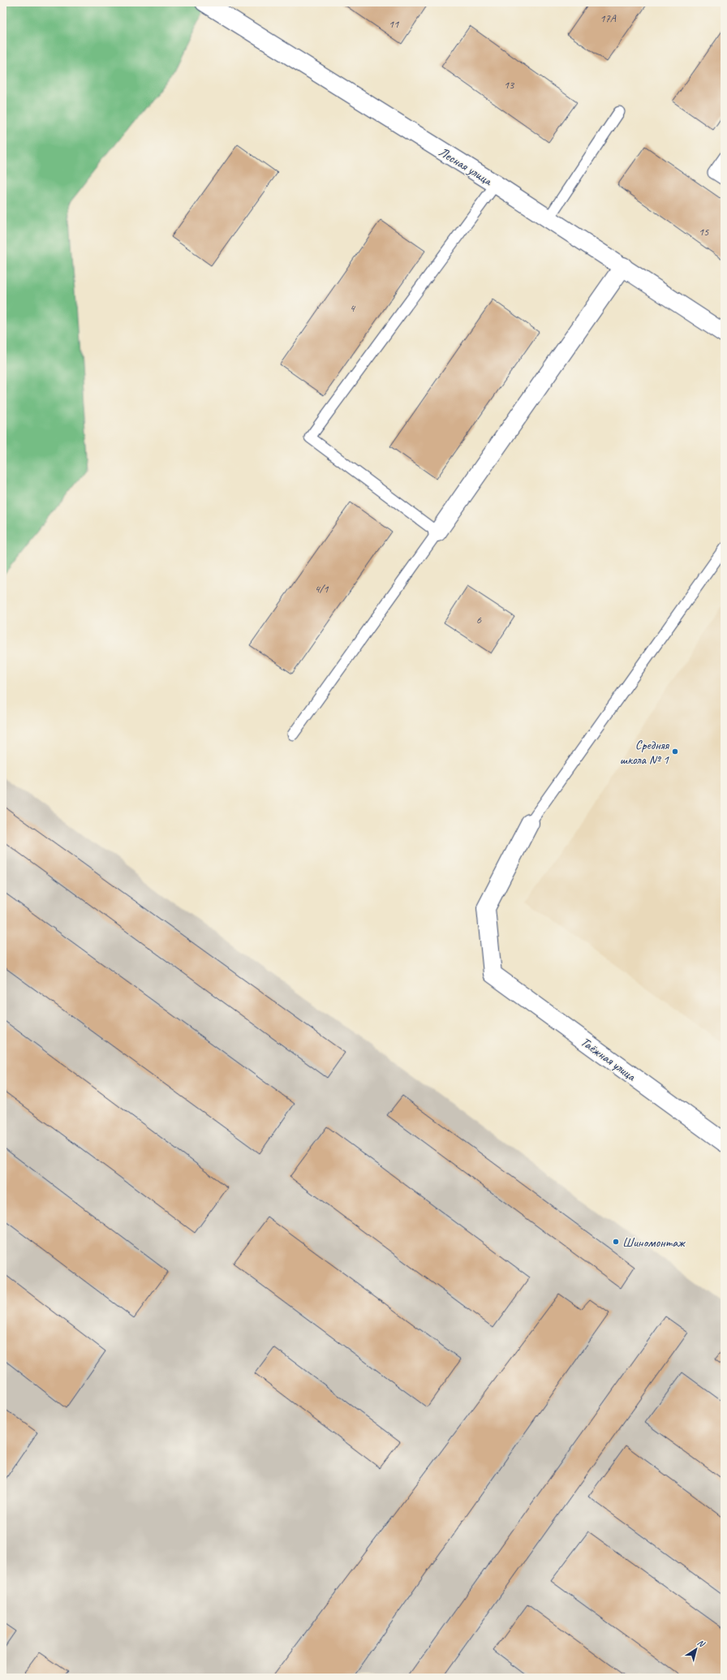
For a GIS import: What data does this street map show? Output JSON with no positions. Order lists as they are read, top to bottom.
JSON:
{
  "streets": {
    "street": ["Лесная улица", "Таёжная улица"]
  },
  "places": ["Средняя школа № 1", "Шиномонтаж"],
  "house_numbers": [
    "17А",
    "11",
    "13",
    "15",
    "4",
    "4/1",
    "6"
  ],
  "north": "top right"
}
